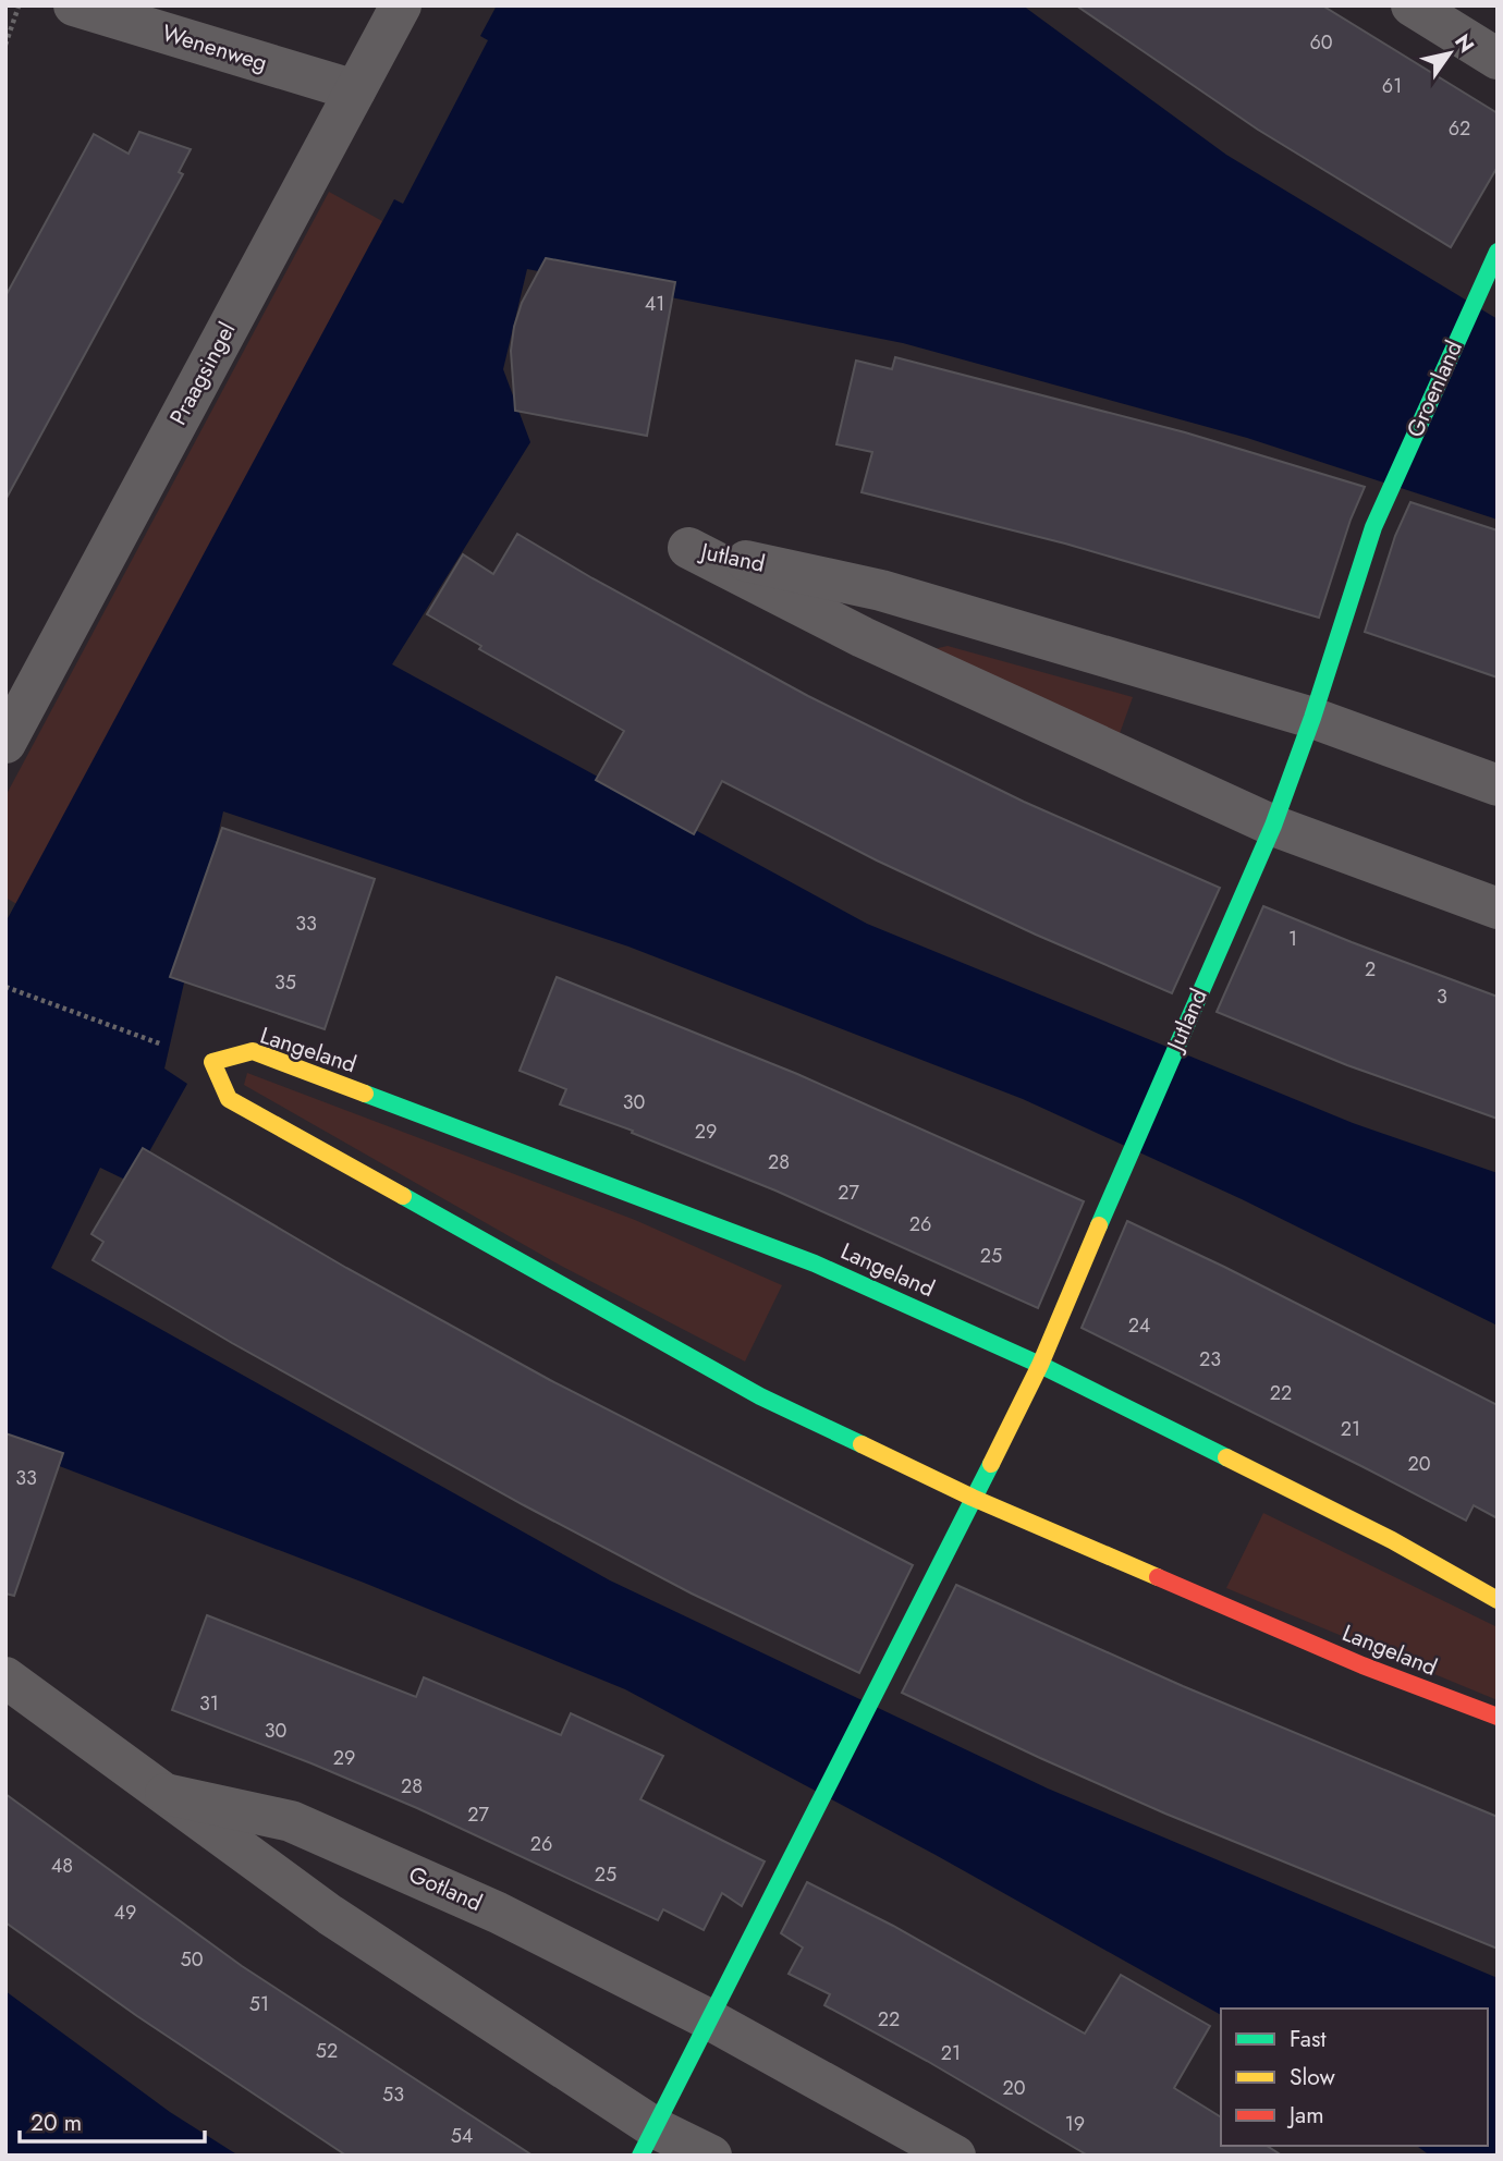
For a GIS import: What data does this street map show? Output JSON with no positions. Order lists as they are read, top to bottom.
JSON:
{
  "streets": {
    "street": [
      "Wenenweg",
      "Praagsingel",
      "Groenland",
      "Jutland",
      "Langeland",
      "Gotland"
    ]
  },
  "crossings": [
    ["Wenenweg", "Praagsingel"],
    ["Groenland", "Jutland"],
    ["Jutland", "Langeland"]
  ],
  "house_numbers": [
    "60",
    "61",
    "62",
    "41",
    "33",
    "1",
    "2",
    "35",
    "3",
    "30",
    "29",
    "28",
    "27",
    "26",
    "25",
    "24",
    "23",
    "22",
    "21",
    "20",
    "33",
    "31",
    "30",
    "29",
    "28",
    "27",
    "26",
    "48",
    "25",
    "49",
    "50",
    "51",
    "22",
    "52",
    "21",
    "20",
    "53",
    "19",
    "54"
  ],
  "legend": ["Fast", "Slow", "Jam"],
  "scale_bar": "20 m",
  "north": "top right"
}
